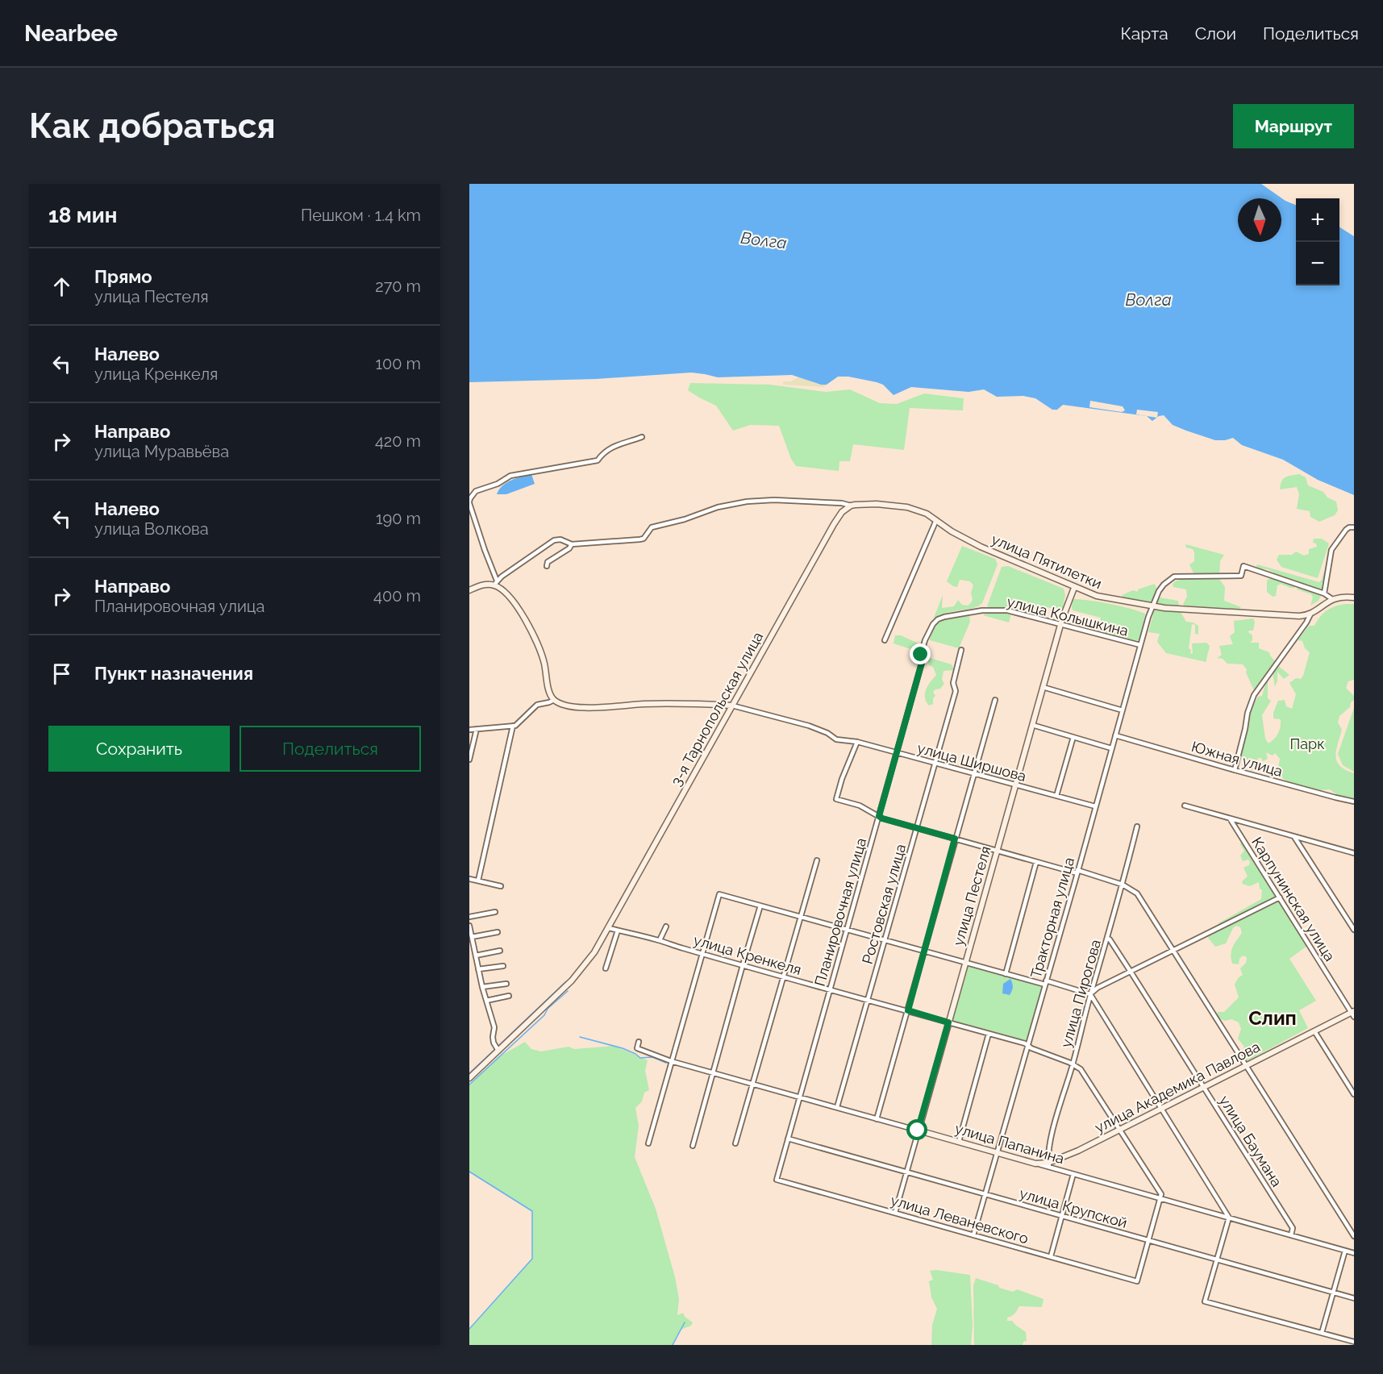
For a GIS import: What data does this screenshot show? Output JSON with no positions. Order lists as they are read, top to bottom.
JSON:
{
  "streets": {
    "street": [
      "улица Пятилетки",
      "улица Колышкина",
      "3-я Тарнопольская улица",
      "Южная улица",
      "улица Ширшова",
      "улица Пестеля",
      "Карпунинская улица",
      "Ростовская улица",
      "Планировочная улица",
      "Тракторная улица",
      "улица Кренкеля",
      "улица Пирогова",
      "улица Академика Павлова",
      "улица Баумана",
      "улица Папанина",
      "улица Крупской",
      "улица Леваневского"
    ]
  },
  "crossings": [
    ["улица Пятилетки", "3-я Тарнопольская улица"],
    ["улица Пятилетки", "улица Пестеля"],
    ["улица Пятилетки", "Тракторная улица"],
    ["улица Колышкина", "улица Пестеля"],
    ["улица Колышкина", "Планировочная улица"],
    ["улица Колышкина", "Тракторная улица"],
    ["3-я Тарнопольская улица", "улица Ширшова"],
    ["3-я Тарнопольская улица", "улица Кренкеля"],
    ["Южная улица", "Тракторная улица"],
    ["улица Ширшова", "улица Пестеля"],
    ["улица Ширшова", "Ростовская улица"],
    ["улица Ширшова", "Планировочная улица"],
    ["улица Ширшова", "Тракторная улица"],
    ["улица Пестеля", "улица Кренкеля"],
    ["улица Пестеля", "улица Папанина"],
    ["улица Пестеля", "улица Крупской"],
    ["улица Пестеля", "улица Леваневского"],
    ["Карпунинская улица", "улица Академика Павлова"],
    ["Ростовская улица", "улица Кренкеля"],
    ["Ростовская улица", "улица Папанина"],
    ["Планировочная улица", "улица Кренкеля"],
    ["Планировочная улица", "улица Папанина"],
    ["Планировочная улица", "улица Крупской"],
    ["Планировочная улица", "улица Леваневского"],
    ["Тракторная улица", "улица Кренкеля"],
    ["Тракторная улица", "улица Папанина"],
    ["Тракторная улица", "улица Крупской"],
    ["Тракторная улица", "улица Леваневского"],
    ["улица Кренкеля", "улица Пирогова"],
    ["улица Кренкеля", "улица Академика Павлова"],
    ["улица Кренкеля", "улица Папанина"],
    ["улица Пирогова", "улица Академика Павлова"],
    ["улица Пирогова", "улица Баумана"],
    ["улица Пирогова", "улица Папанина"],
    ["улица Академика Павлова", "улица Баумана"],
    ["улица Академика Павлова", "улица Папанина"],
    ["улица Баумана", "улица Папанина"],
    ["улица Крупской", "улица Леваневского"]
  ],
  "districts": ["Слип"],
  "water": ["Волга"],
  "parks": ["Парк"],
  "north": "bottom",
  "page": {
    "header": "Nearbee",
    "nav": ["Карта", "Слои", "Поделиться"],
    "buttons": [
      "Маршрут",
      ["Сохранить", "Поделиться"]
    ],
    "title": "Как добраться",
    "heading": ["18 мин", "Пешком · 1.4 km"],
    "map_buttons": ["+", "−"],
    "list": [
      ["Прямо", "улица Пестеля", "270 m"],
      ["Налево", "улица Кренкеля", "100 m"],
      ["Направо", "улица Муравьёва", "420 m"],
      ["Налево", "улица Волкова", "190 m"],
      ["Направо", "Планировочная улица", "400 m"],
      "Пункт назначения"
    ]
  }
}
